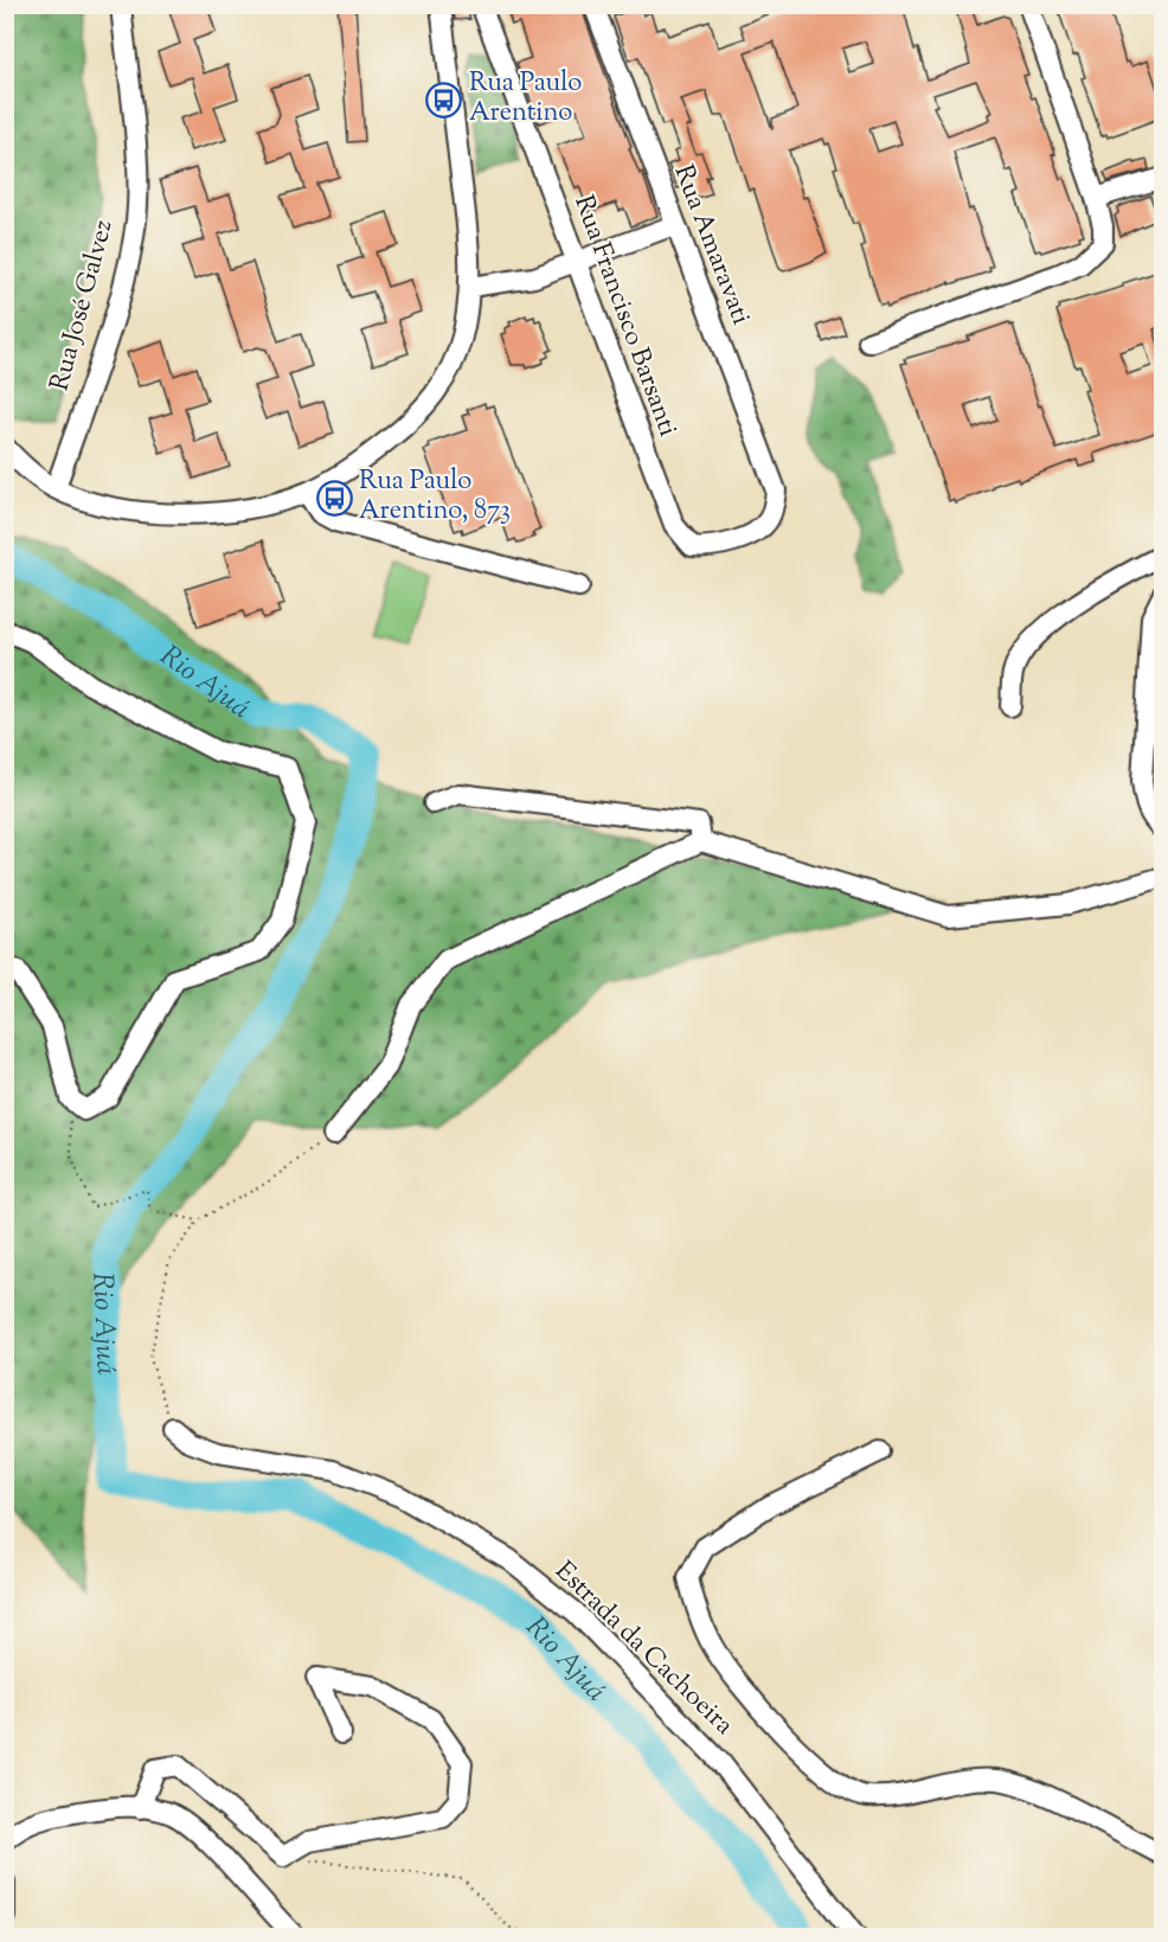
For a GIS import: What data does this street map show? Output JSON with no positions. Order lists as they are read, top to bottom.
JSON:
{
  "streets": {
    "street": [
      "Rua Amaravati",
      "Rua José Galvez",
      "Rua Francisco Barsanti",
      "Estrada da Cachoeira"
    ]
  },
  "crossings": [
    ["Rua Amaravati", "Rua Francisco Barsanti"]
  ],
  "water": ["Rio Ajuá"],
  "places": {
    "bus stop": ["Rua Paulo Arentino", "Rua Paulo Arentino, 873"]
  }
}
